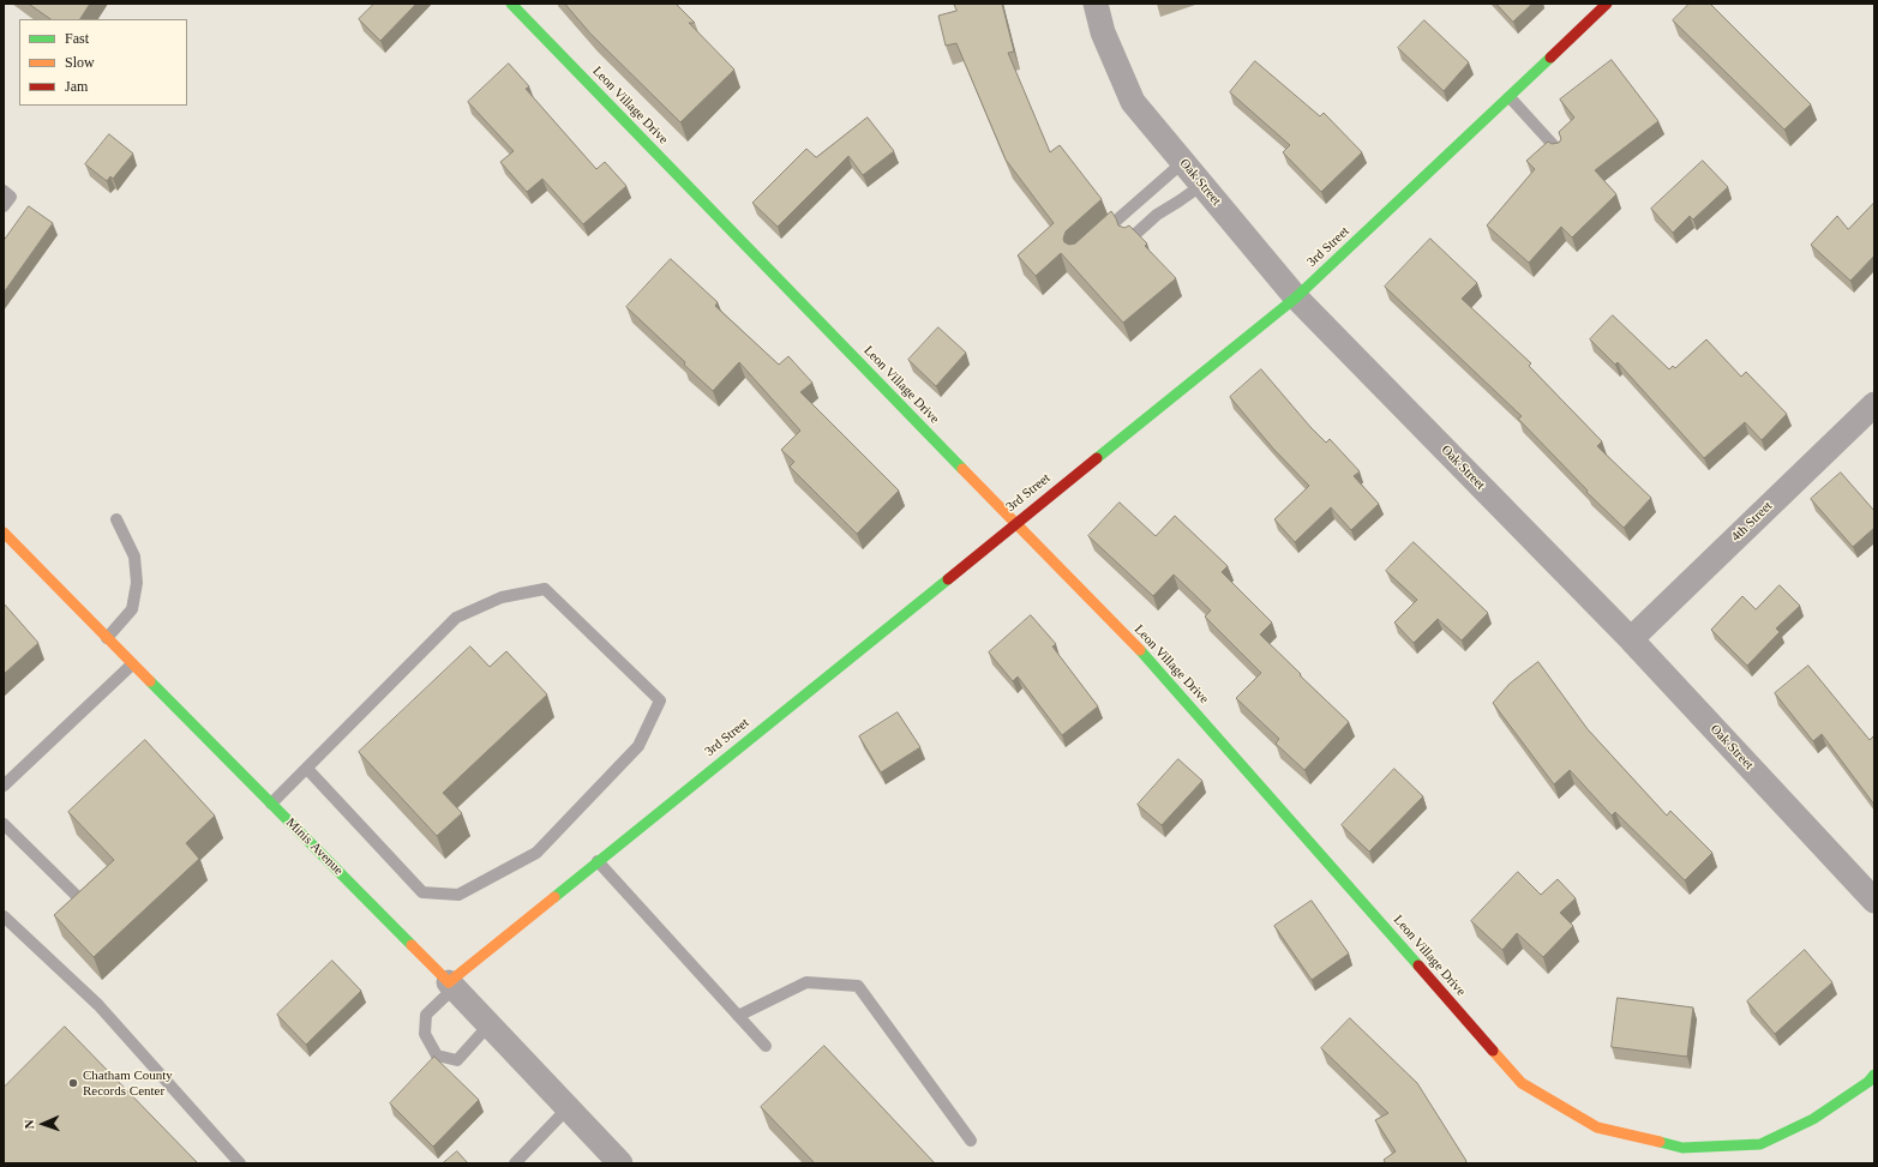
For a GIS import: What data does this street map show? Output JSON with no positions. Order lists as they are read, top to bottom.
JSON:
{
  "streets": {
    "street": [
      "Leon Village Drive",
      "Oak Street",
      "3rd Street",
      "4th Street",
      "Minis Avenue"
    ]
  },
  "crossings": [
    ["Leon Village Drive", "3rd Street"],
    ["Oak Street", "3rd Street"],
    ["Oak Street", "4th Street"],
    ["3rd Street", "Minis Avenue"]
  ],
  "places": ["Chatham County Records Center"],
  "legend": ["Fast", "Slow", "Jam"],
  "north": "left"
}
